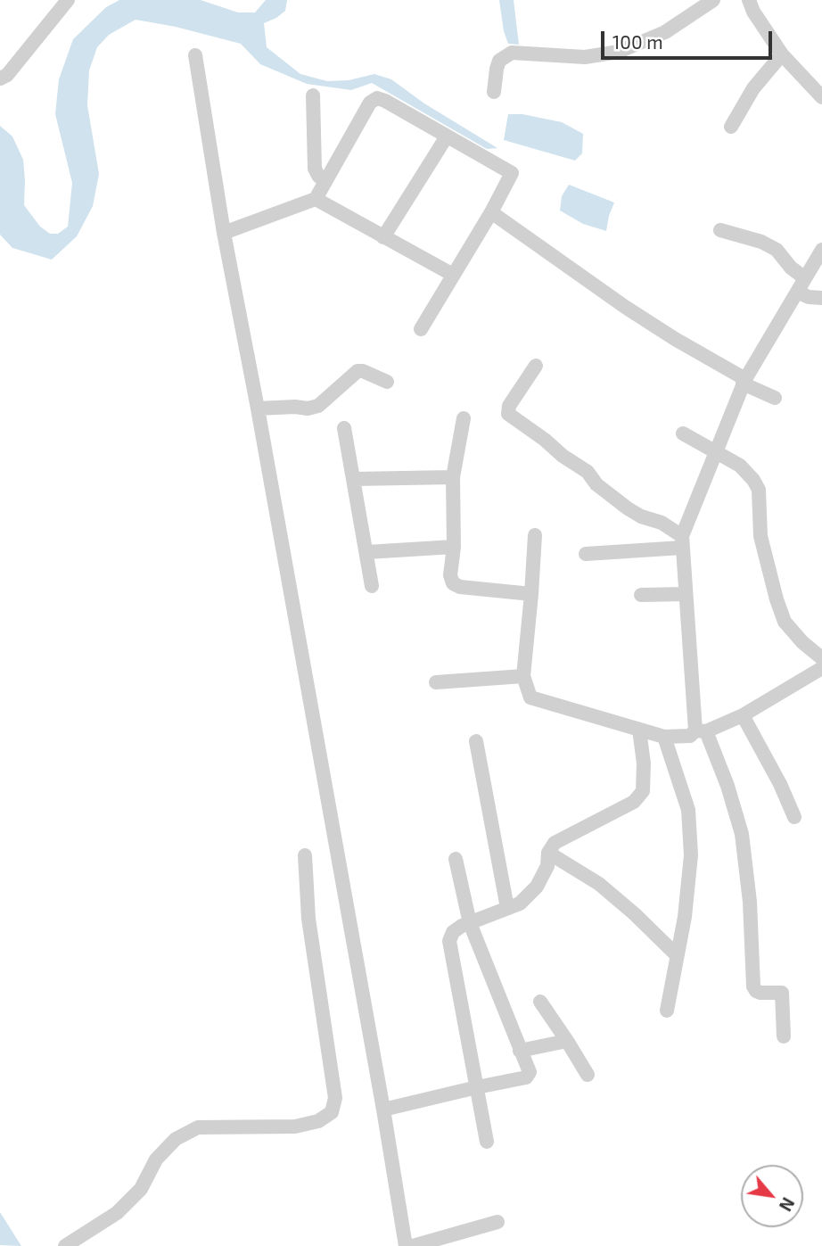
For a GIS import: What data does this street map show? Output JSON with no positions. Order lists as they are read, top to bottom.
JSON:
{
  "scale_bar": "100 m",
  "north": "bottom right"
}
